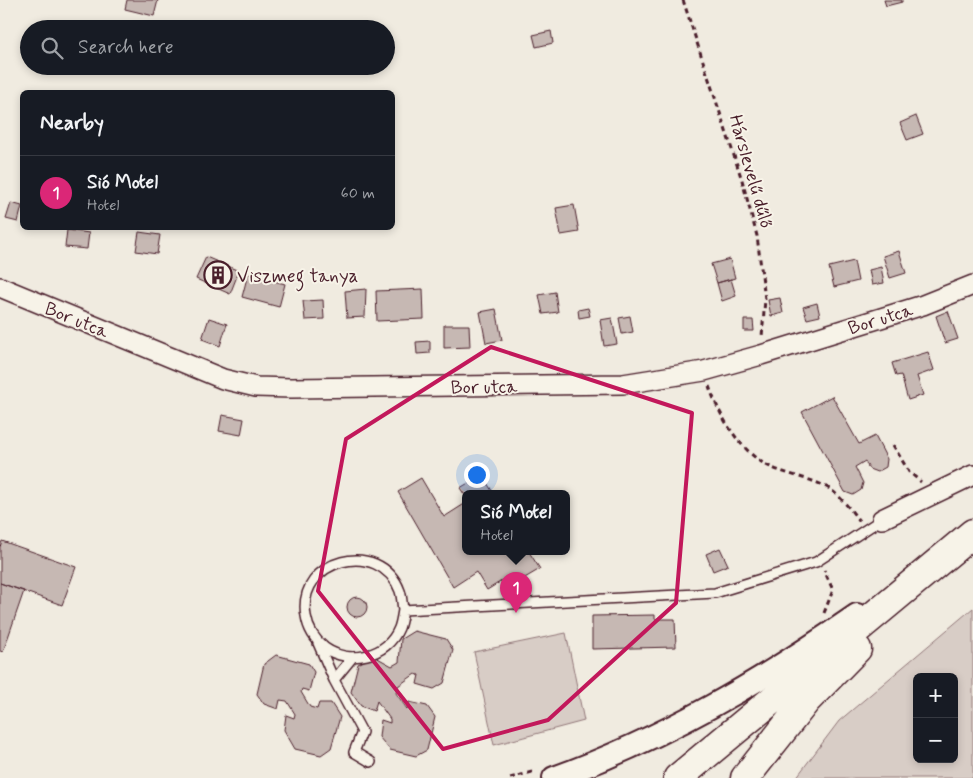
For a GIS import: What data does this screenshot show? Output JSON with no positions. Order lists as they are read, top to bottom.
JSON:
{
  "streets": {
    "street": ["Bor utca"],
    "path": ["Hárslevelű dűlő"]
  },
  "crossings": [
    ["Hárslevelű dűlő", "Bor utca"]
  ],
  "places": {
    "building": ["Viszmeg tanya"]
  },
  "page": {
    "search": "Search here",
    "heading": "Nearby",
    "list": [
      {
        "mark": "1",
        "name": "Sió Motel",
        "note": "Hotel",
        "value": "60 m"
      }
    ],
    "popup": ["Sió Motel", "Hotel"],
    "pins": "1",
    "map_buttons": ["+", "−"]
  }
}
